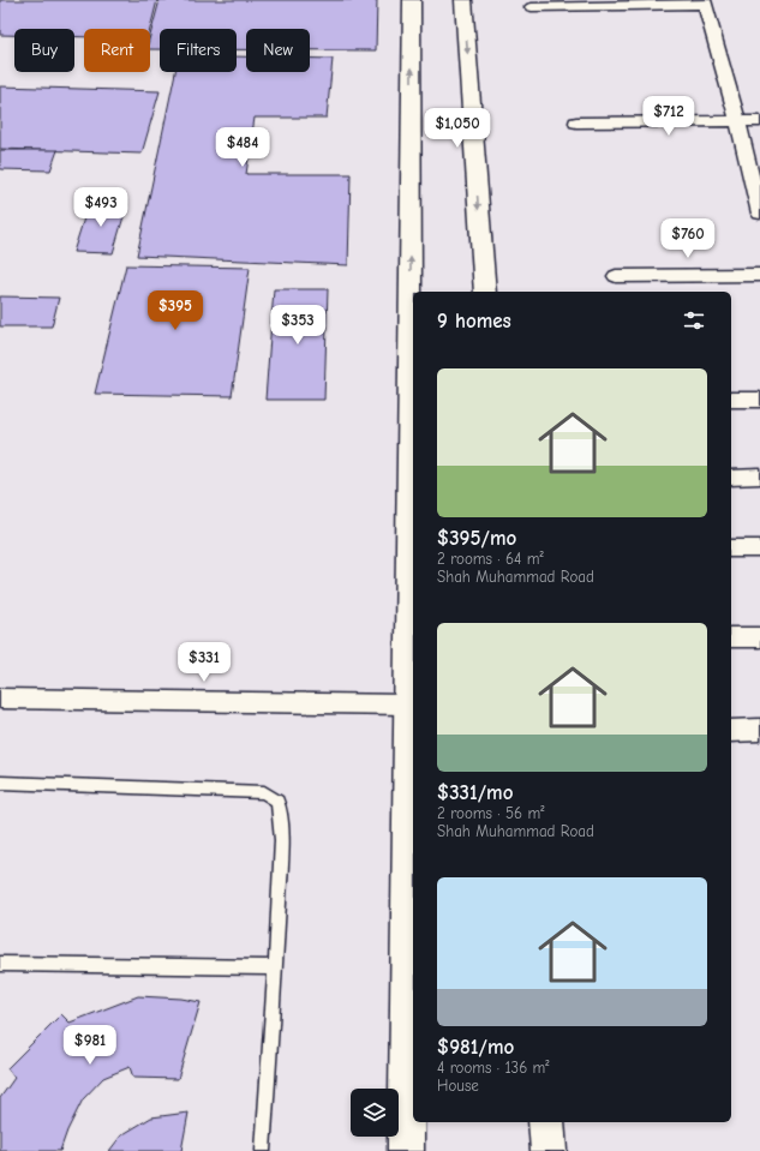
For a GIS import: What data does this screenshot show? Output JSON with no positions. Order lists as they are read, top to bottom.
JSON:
{
  "page": {
    "chip": [
      "Buy",
      "Rent",
      "Filters",
      "New"
    ],
    "price": [
      "$712",
      "$1,050",
      "$484",
      "$493",
      "$760",
      "$395",
      "$353",
      "$331",
      "$981"
    ],
    "heading": "9 homes",
    "list": [
      {
        "name": "$395/mo",
        "note": "2 rooms · 64 m² · Shah Muhammad Road"
      },
      {
        "name": "$331/mo",
        "note": "2 rooms · 56 m² · Shah Muhammad Road"
      },
      {
        "name": "$981/mo",
        "note": "4 rooms · 136 m² · House"
      }
    ]
  }
}
